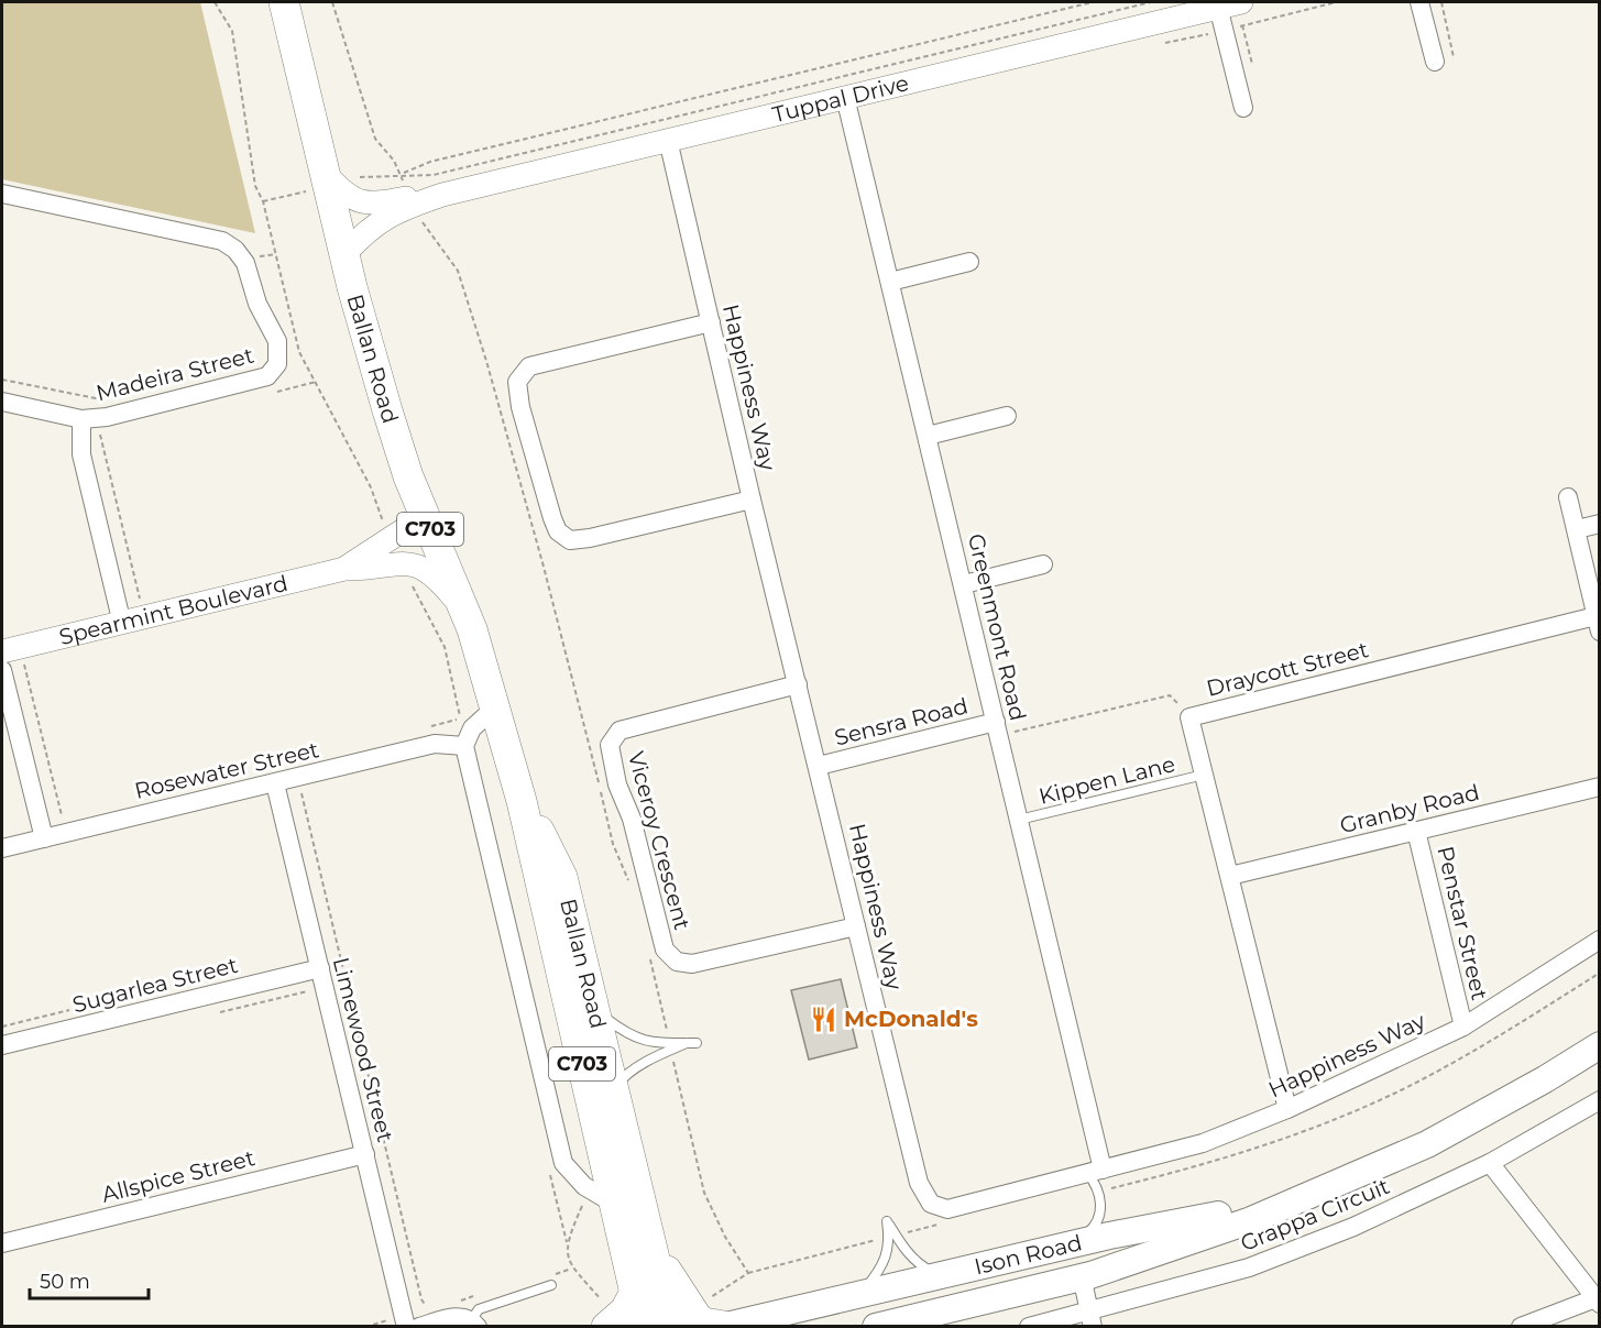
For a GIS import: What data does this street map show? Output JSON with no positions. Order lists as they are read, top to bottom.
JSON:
{
  "streets": {
    "main road": ["Ballan Road", "C703", "Ison Road"],
    "street": [
      "Tuppal Drive",
      "Madeira Street",
      "Happiness Way",
      "Spearmint Boulevard",
      "Greenmont Road",
      "Draycott Street",
      "Sensra Road",
      "Rosewater Street",
      "Granby Road",
      "Viceroy Crescent",
      "Penstar Street",
      "Sugarlea Street",
      "Limewood Street",
      "Allspice Street",
      "Grappa Circuit"
    ],
    "lane": ["Kippen Lane"]
  },
  "crossings": [
    ["Tuppal Drive", "Ballan Road"],
    ["Tuppal Drive", "Happiness Way"],
    ["Tuppal Drive", "Greenmont Road"],
    ["Ballan Road", "Spearmint Boulevard"],
    ["Happiness Way", "Greenmont Road"],
    ["Happiness Way", "Draycott Street"],
    ["Happiness Way", "Sensra Road"],
    ["Happiness Way", "Viceroy Crescent"],
    ["Happiness Way", "Penstar Street"],
    ["Greenmont Road", "Sensra Road"],
    ["Greenmont Road", "Kippen Lane"],
    ["Draycott Street", "Kippen Lane"],
    ["Draycott Street", "Granby Road"],
    ["Rosewater Street", "Limewood Street"],
    ["Granby Road", "Penstar Street"],
    ["Sugarlea Street", "Limewood Street"],
    ["Limewood Street", "Allspice Street"]
  ],
  "places": {
    "restaurant": ["McDonald's"]
  },
  "scale_bar": "50 m"
}
